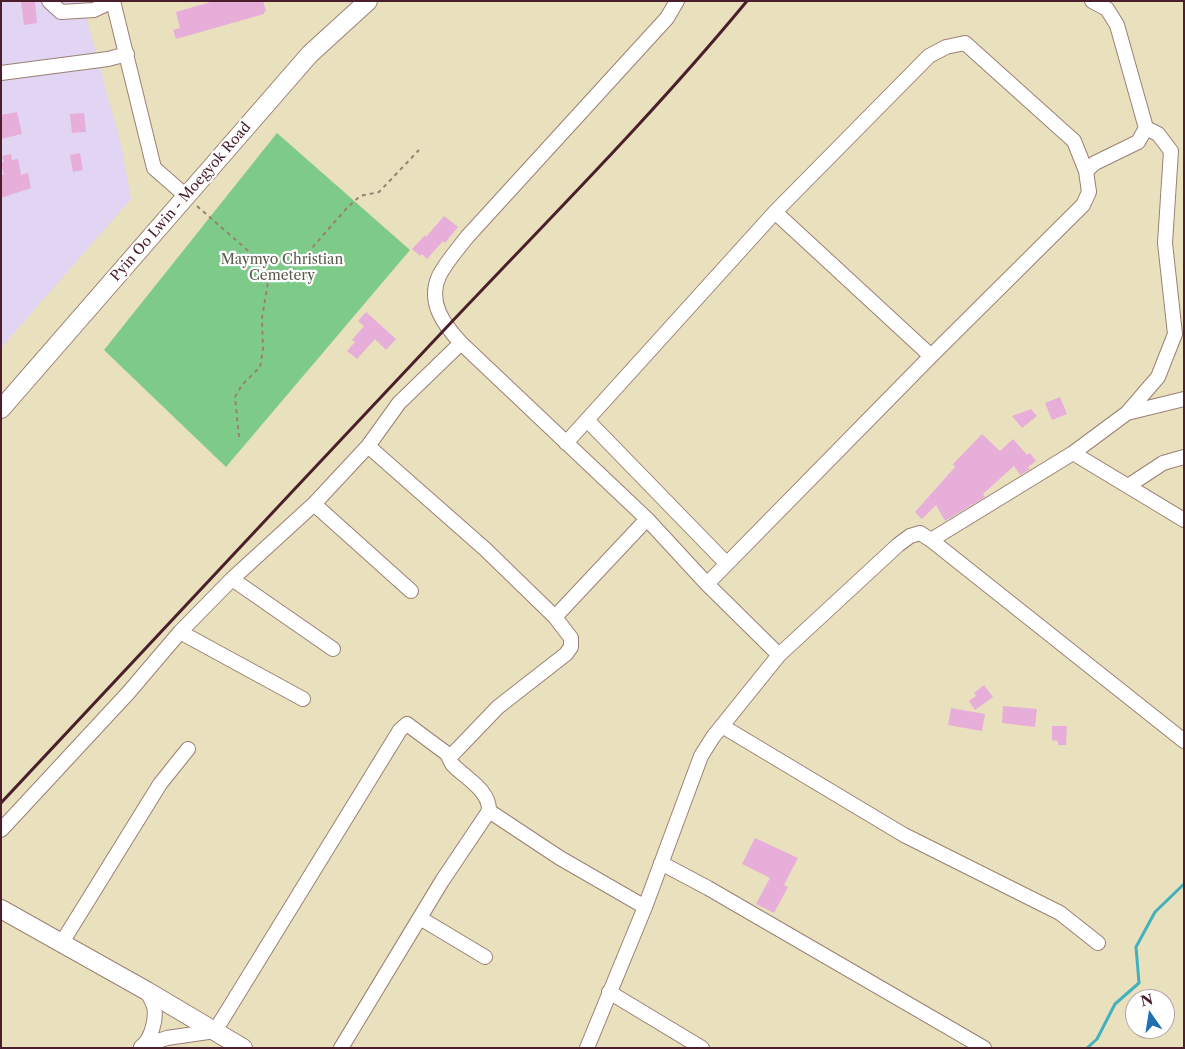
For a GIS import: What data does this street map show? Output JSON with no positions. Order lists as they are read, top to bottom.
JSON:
{
  "streets": {
    "main road": ["Pyin Oo Lwin - Moegyok Road"]
  },
  "parks": ["Maymyo Christian Cemetery"],
  "north": "top"
}
